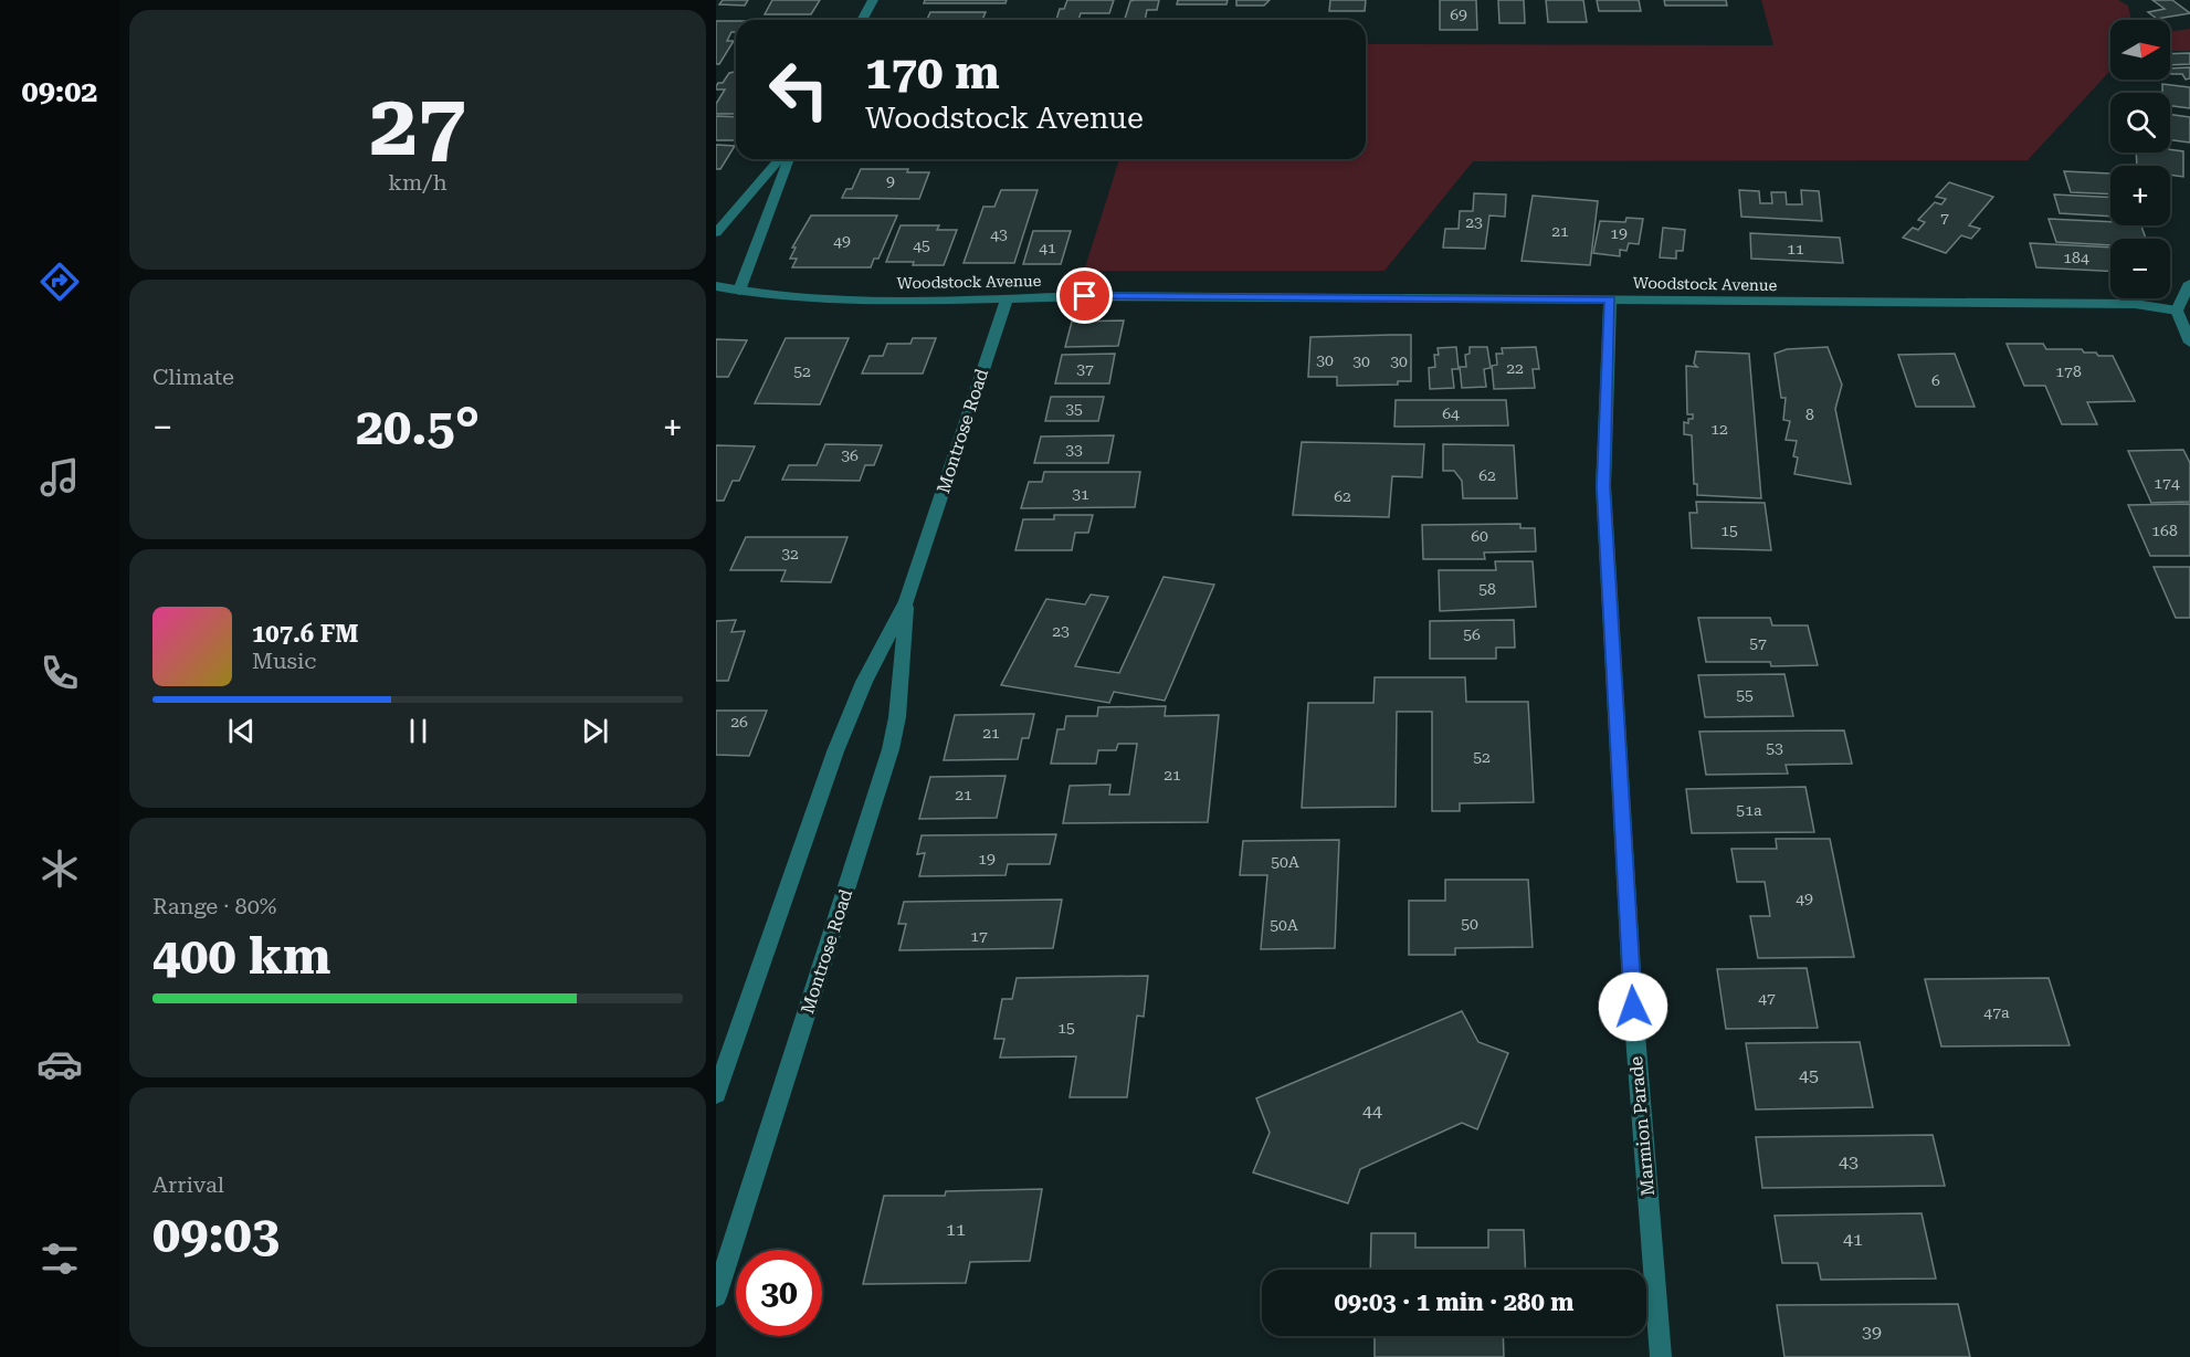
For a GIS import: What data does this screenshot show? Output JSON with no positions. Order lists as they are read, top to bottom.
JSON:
{
  "streets": {
    "street": ["Woodstock Avenue", "Montrose Road", "Marmion Parade"]
  },
  "crossings": [
    ["Woodstock Avenue", "Montrose Road"],
    ["Woodstock Avenue", "Marmion Parade"]
  ],
  "house_numbers": [
    "69",
    "9",
    "7",
    "23",
    "21",
    "19",
    "43",
    "49",
    "45",
    "41",
    "11",
    "184",
    "30",
    "30",
    "30",
    "22",
    "37",
    "52",
    "178",
    "6",
    "35",
    "64",
    "8",
    "12",
    "33",
    "36",
    "62",
    "174",
    "31",
    "62",
    "15",
    "168",
    "60",
    "32",
    "58",
    "23",
    "56",
    "57",
    "55",
    "26",
    "21",
    "53",
    "52",
    "21",
    "21",
    "51a",
    "19",
    "50A",
    "49",
    "50",
    "50A",
    "17",
    "47",
    "47a",
    "15",
    "45",
    "44",
    "43",
    "11",
    "41",
    "39"
  ],
  "north": "right",
  "page": {
    "tabs": "09:02",
    "tile": [
      ["27", "km/h"],
      "Climate",
      ["Range · 80%", "400 km"],
      ["Arrival", "09:03"]
    ],
    "map_buttons": ["+", "−"],
    "turn": ["170 m", "Woodstock Avenue"],
    "heat": ["−", "20.5°", "+"],
    "song": ["107.6 FM", "Music"],
    "limit": "30",
    "trip": "09:03 · 1 min · 280 m"
  }
}
